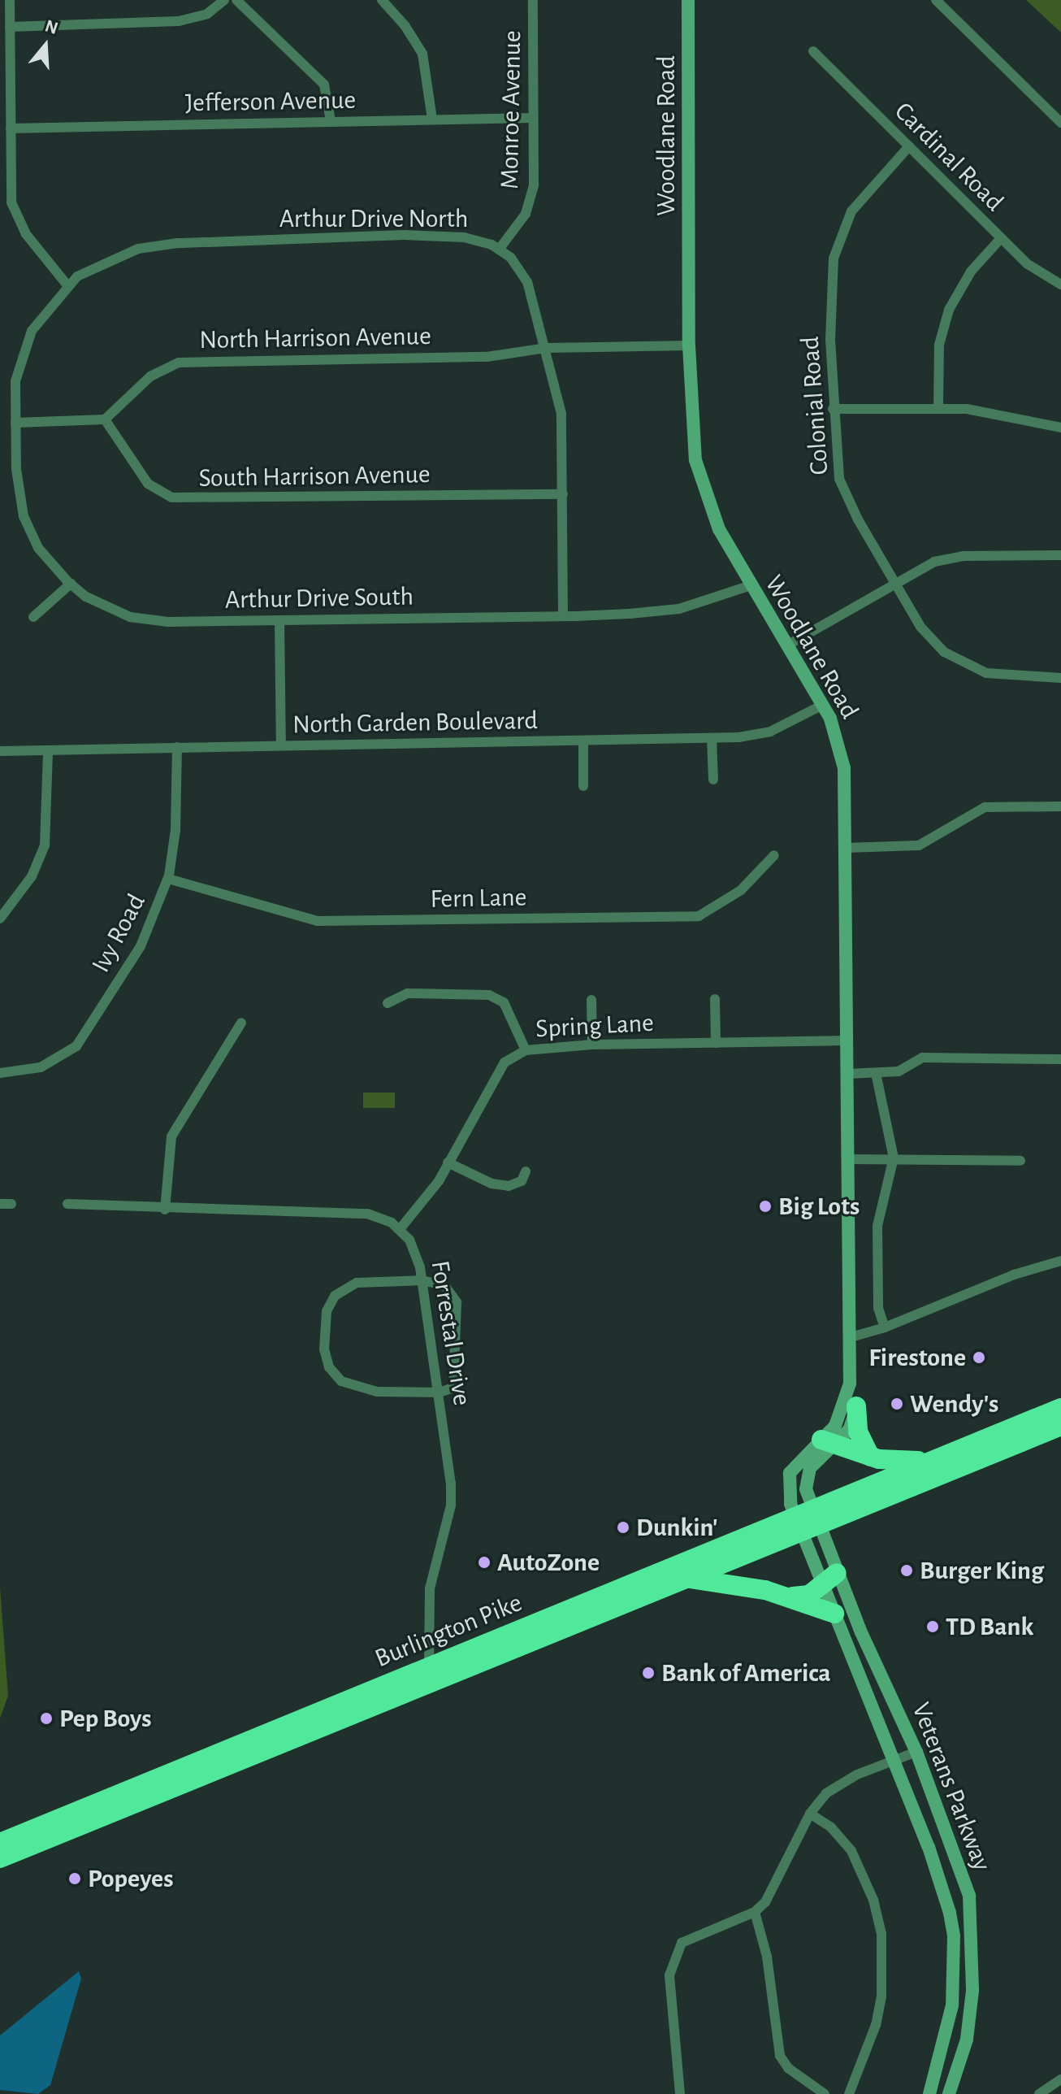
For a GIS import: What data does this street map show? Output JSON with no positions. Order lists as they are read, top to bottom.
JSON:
{
  "streets": {
    "highway": ["Burlington Pike"],
    "street": [
      "Jefferson Avenue",
      "Monroe Avenue",
      "Woodlane Road",
      "Cardinal Road",
      "Arthur Drive North",
      "North Harrison Avenue",
      "Colonial Road",
      "South Harrison Avenue",
      "Arthur Drive South",
      "North Garden Boulevard",
      "Fern Lane",
      "Ivy Road",
      "Spring Lane",
      "Forrestal Drive",
      "Veterans Parkway"
    ]
  },
  "crossings": [
    ["Jefferson Avenue", "Monroe Avenue"],
    ["Monroe Avenue", "Arthur Drive North"],
    ["Woodlane Road", "North Harrison Avenue"],
    ["Woodlane Road", "Arthur Drive South"],
    ["Woodlane Road", "North Garden Boulevard"],
    ["Woodlane Road", "Spring Lane"],
    ["Woodlane Road", "Burlington Pike"],
    ["Woodlane Road", "Veterans Parkway"],
    ["Cardinal Road", "Colonial Road"],
    ["Arthur Drive North", "North Harrison Avenue"],
    ["Arthur Drive North", "South Harrison Avenue"],
    ["Arthur Drive North", "Arthur Drive South"],
    ["North Harrison Avenue", "South Harrison Avenue"],
    ["North Garden Boulevard", "Ivy Road"],
    ["Fern Lane", "Ivy Road"],
    ["Spring Lane", "Forrestal Drive"],
    ["Forrestal Drive", "Burlington Pike"],
    ["Burlington Pike", "Veterans Parkway"]
  ],
  "places": [
    "Big Lots",
    "Firestone",
    "Wendy's",
    "Dunkin'",
    "AutoZone",
    "Burger King",
    "TD Bank",
    "Bank of America",
    "Pep Boys",
    "Popeyes"
  ],
  "north": "top"
}
